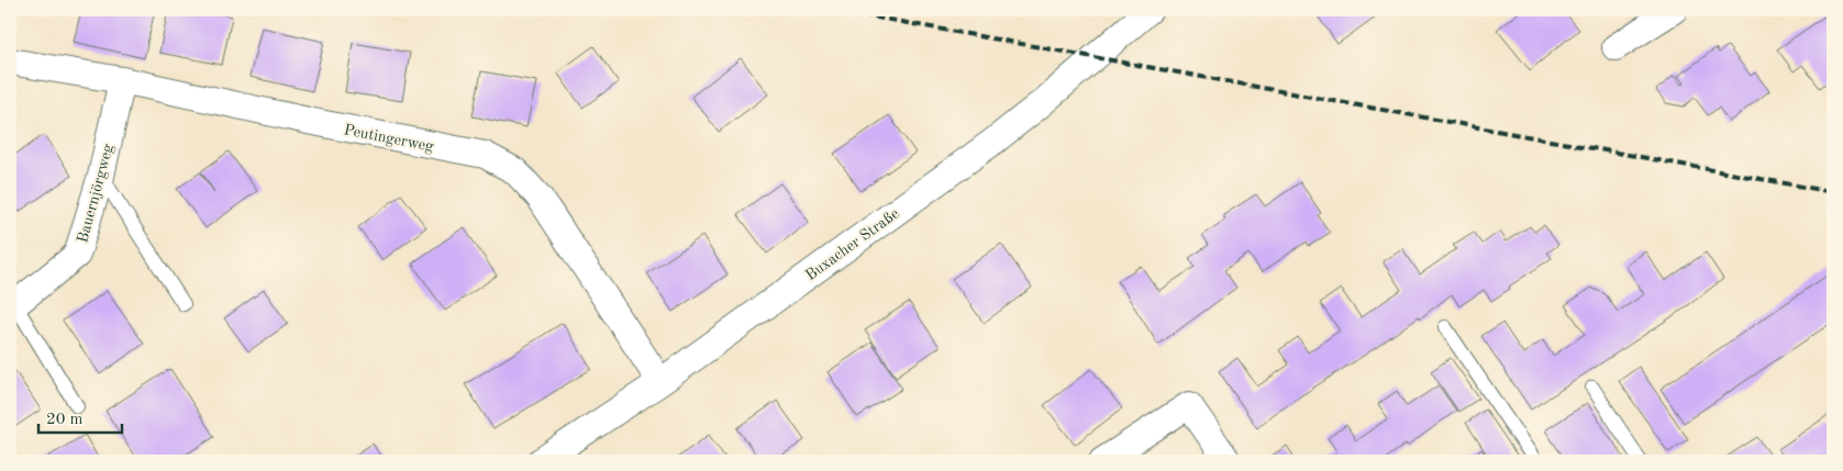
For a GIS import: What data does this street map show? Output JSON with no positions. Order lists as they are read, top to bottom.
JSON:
{
  "streets": {
    "street": ["Peutingerweg", "Bauernjörgweg", "Buxacher Straße"]
  },
  "crossings": [
    ["Peutingerweg", "Bauernjörgweg"],
    ["Peutingerweg", "Buxacher Straße"]
  ],
  "scale_bar": "20 m"
}
